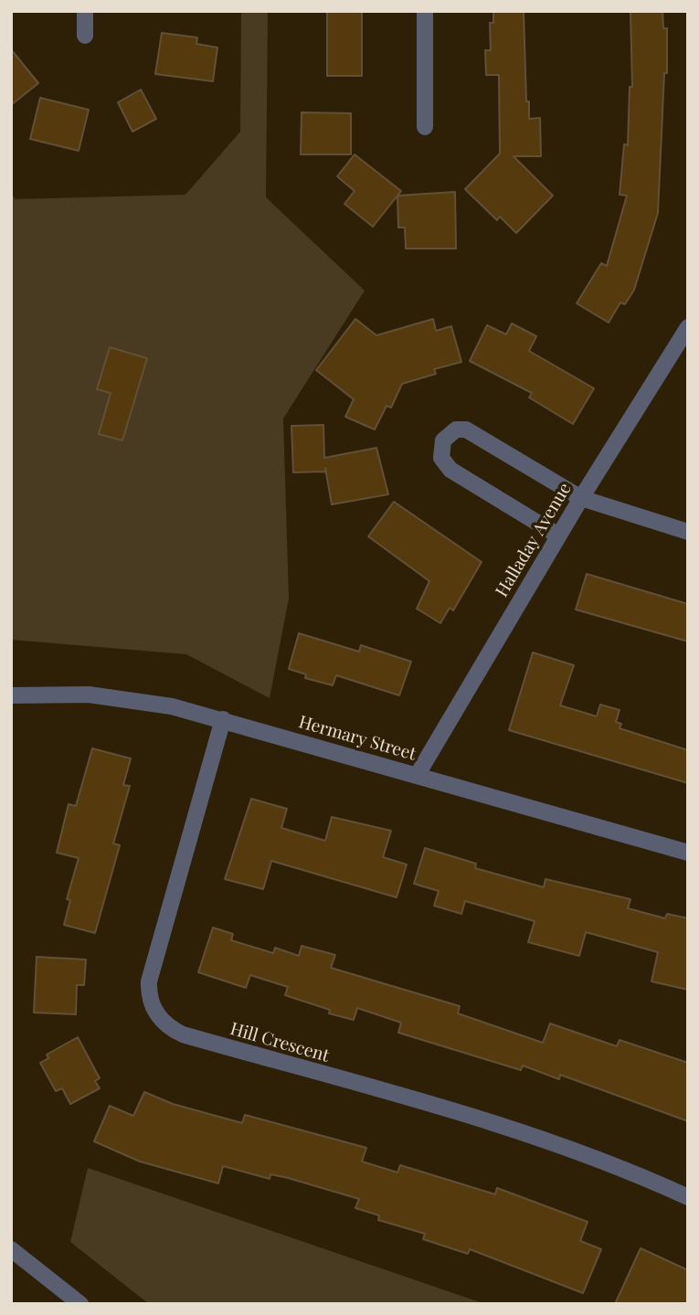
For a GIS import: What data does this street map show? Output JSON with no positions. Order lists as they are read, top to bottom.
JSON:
{
  "streets": {
    "street": ["Halladay Avenue", "Hermary Street", "Hill Crescent"]
  },
  "crossings": [
    ["Halladay Avenue", "Hermary Street"],
    ["Hermary Street", "Hill Crescent"]
  ]
}
